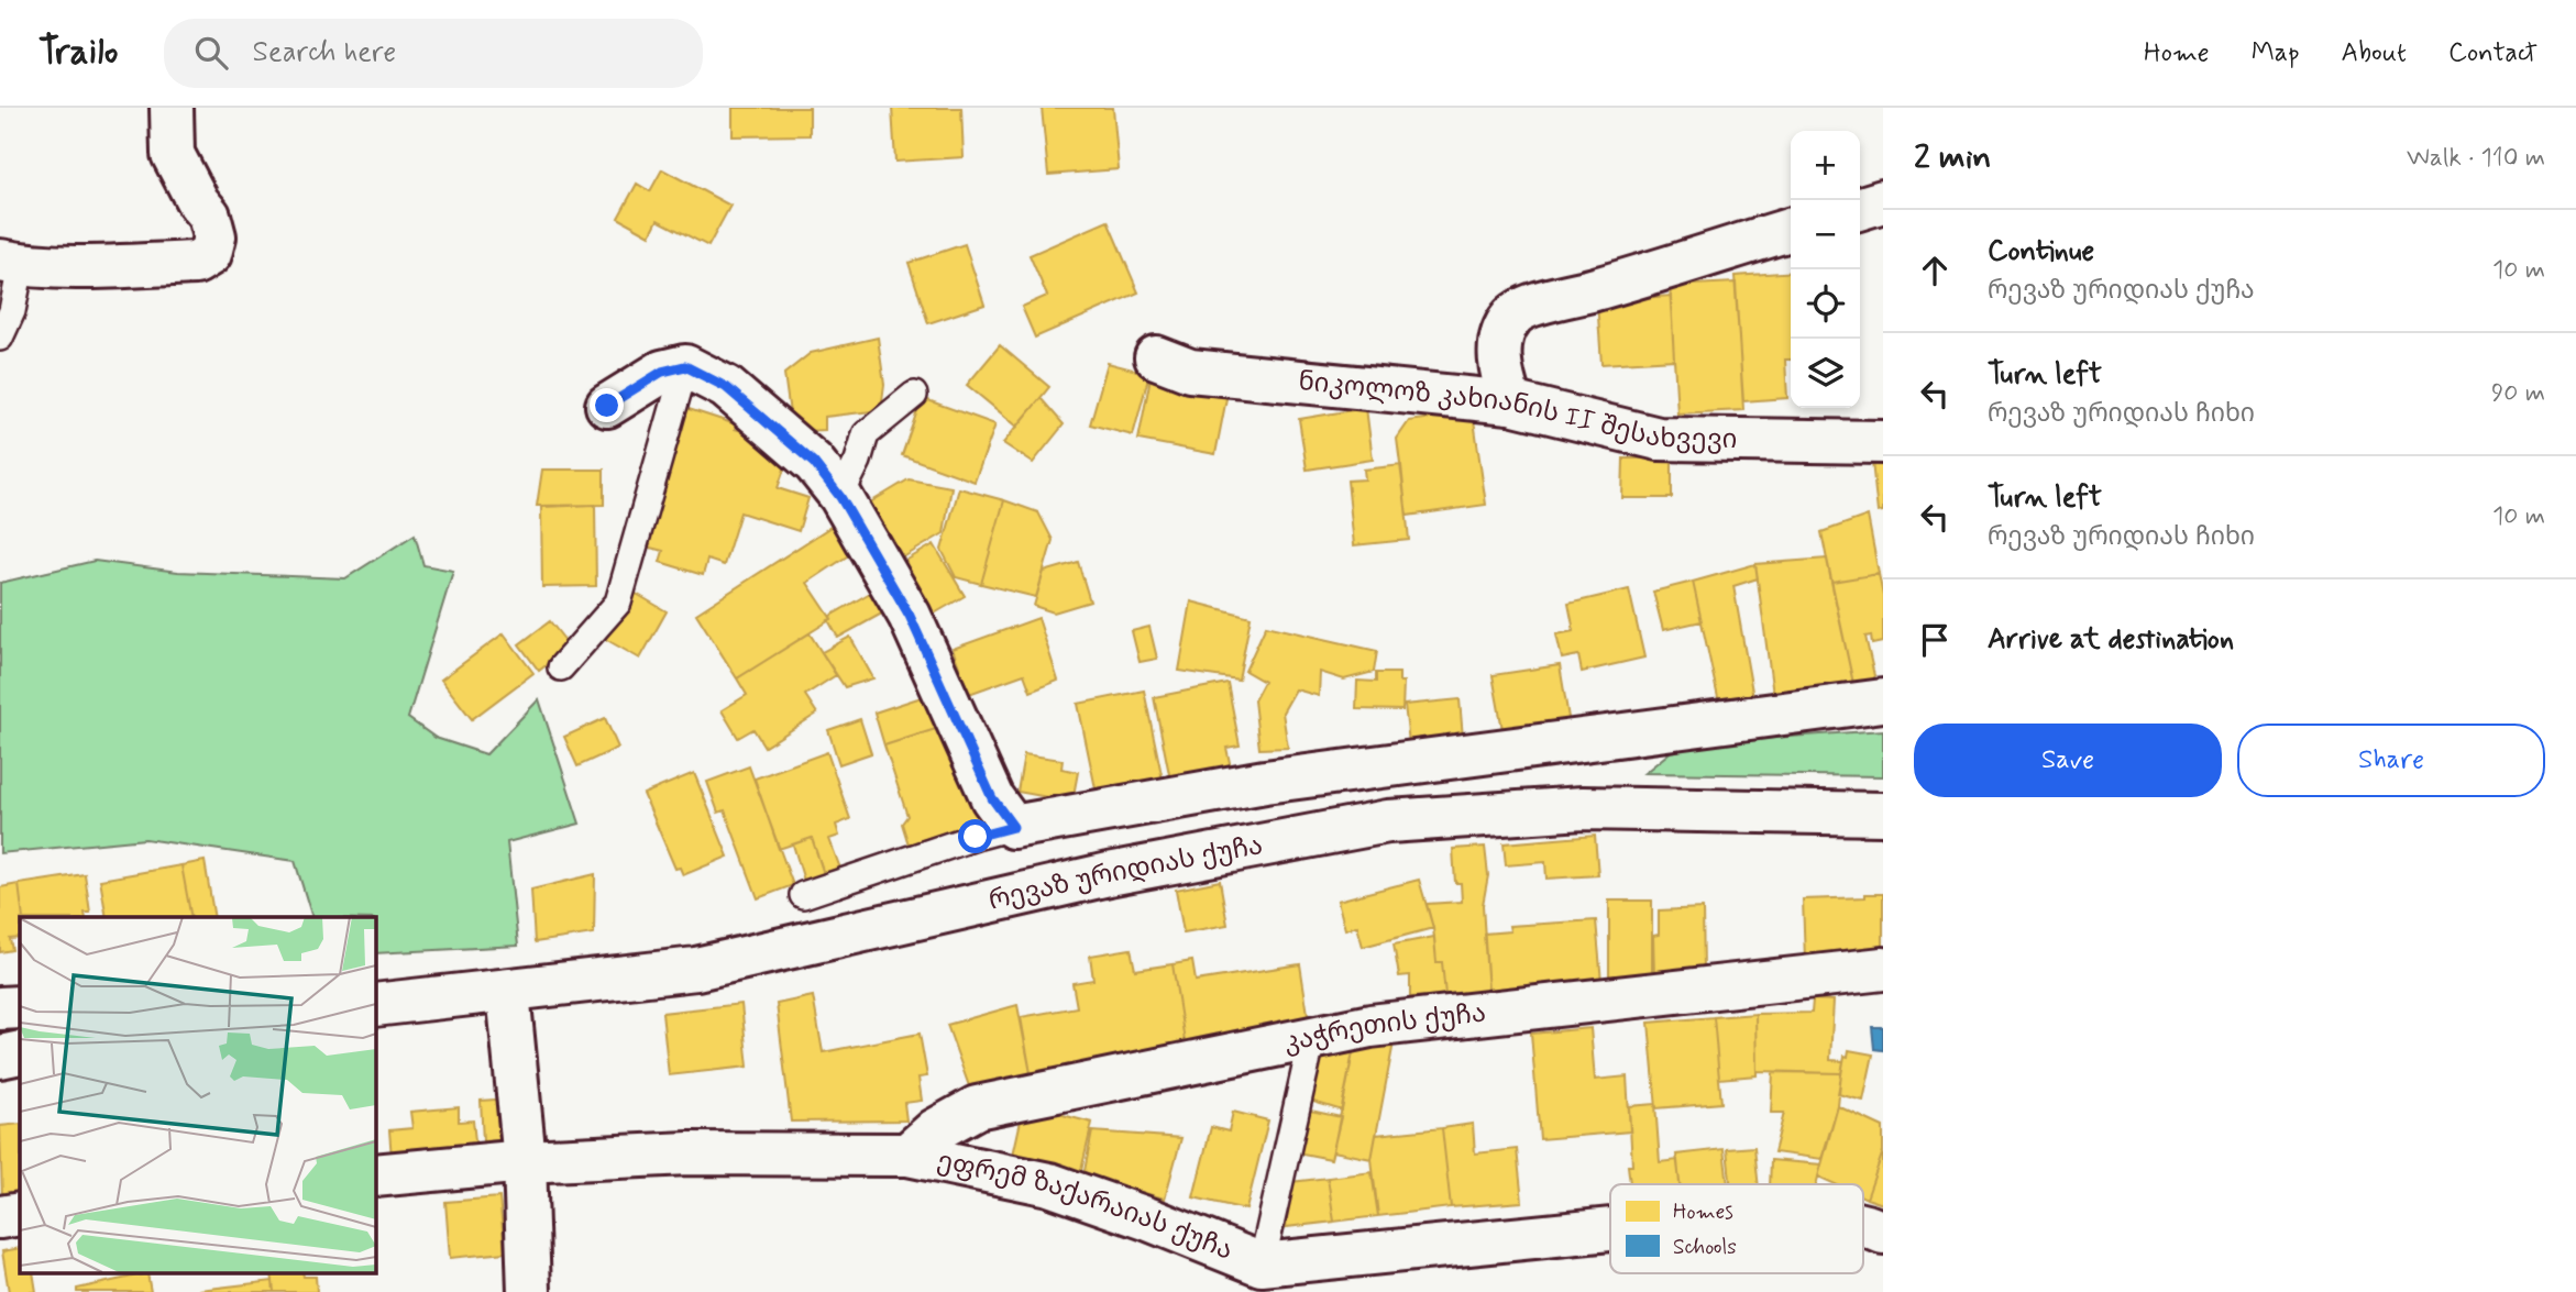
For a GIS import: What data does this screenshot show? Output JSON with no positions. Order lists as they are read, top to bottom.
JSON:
{
  "streets": {
    "street": [
      "ნიკოლოზ კახიანის II შესახვევი",
      "რევაზ ურიდიას ქუჩა",
      "კაჭრეთის ქუჩა",
      "ეფრემ ზაქარაიას ქუჩა"
    ]
  },
  "crossings": [
    ["კაჭრეთის ქუჩა", "ეფრემ ზაქარაიას ქუჩა"]
  ],
  "legend": ["Homes", "Schools"],
  "page": {
    "header": "Trailo",
    "search": "Search here",
    "nav": [
      "Home",
      "Map",
      "About",
      "Contact"
    ],
    "heading": ["2 min", "Walk · 110 m"],
    "map_buttons": ["+", "−"],
    "list": [
      ["Continue", "რევაზ ურიდიას ქუჩა", "10 m"],
      ["Turn left", "რევაზ ურიდიას ჩიხი", "90 m"],
      ["Turn left", "რევაზ ურიდიას ჩიხი", "10 m"],
      "Arrive at destination"
    ],
    "buttons": ["Save", "Share"]
  }
}
